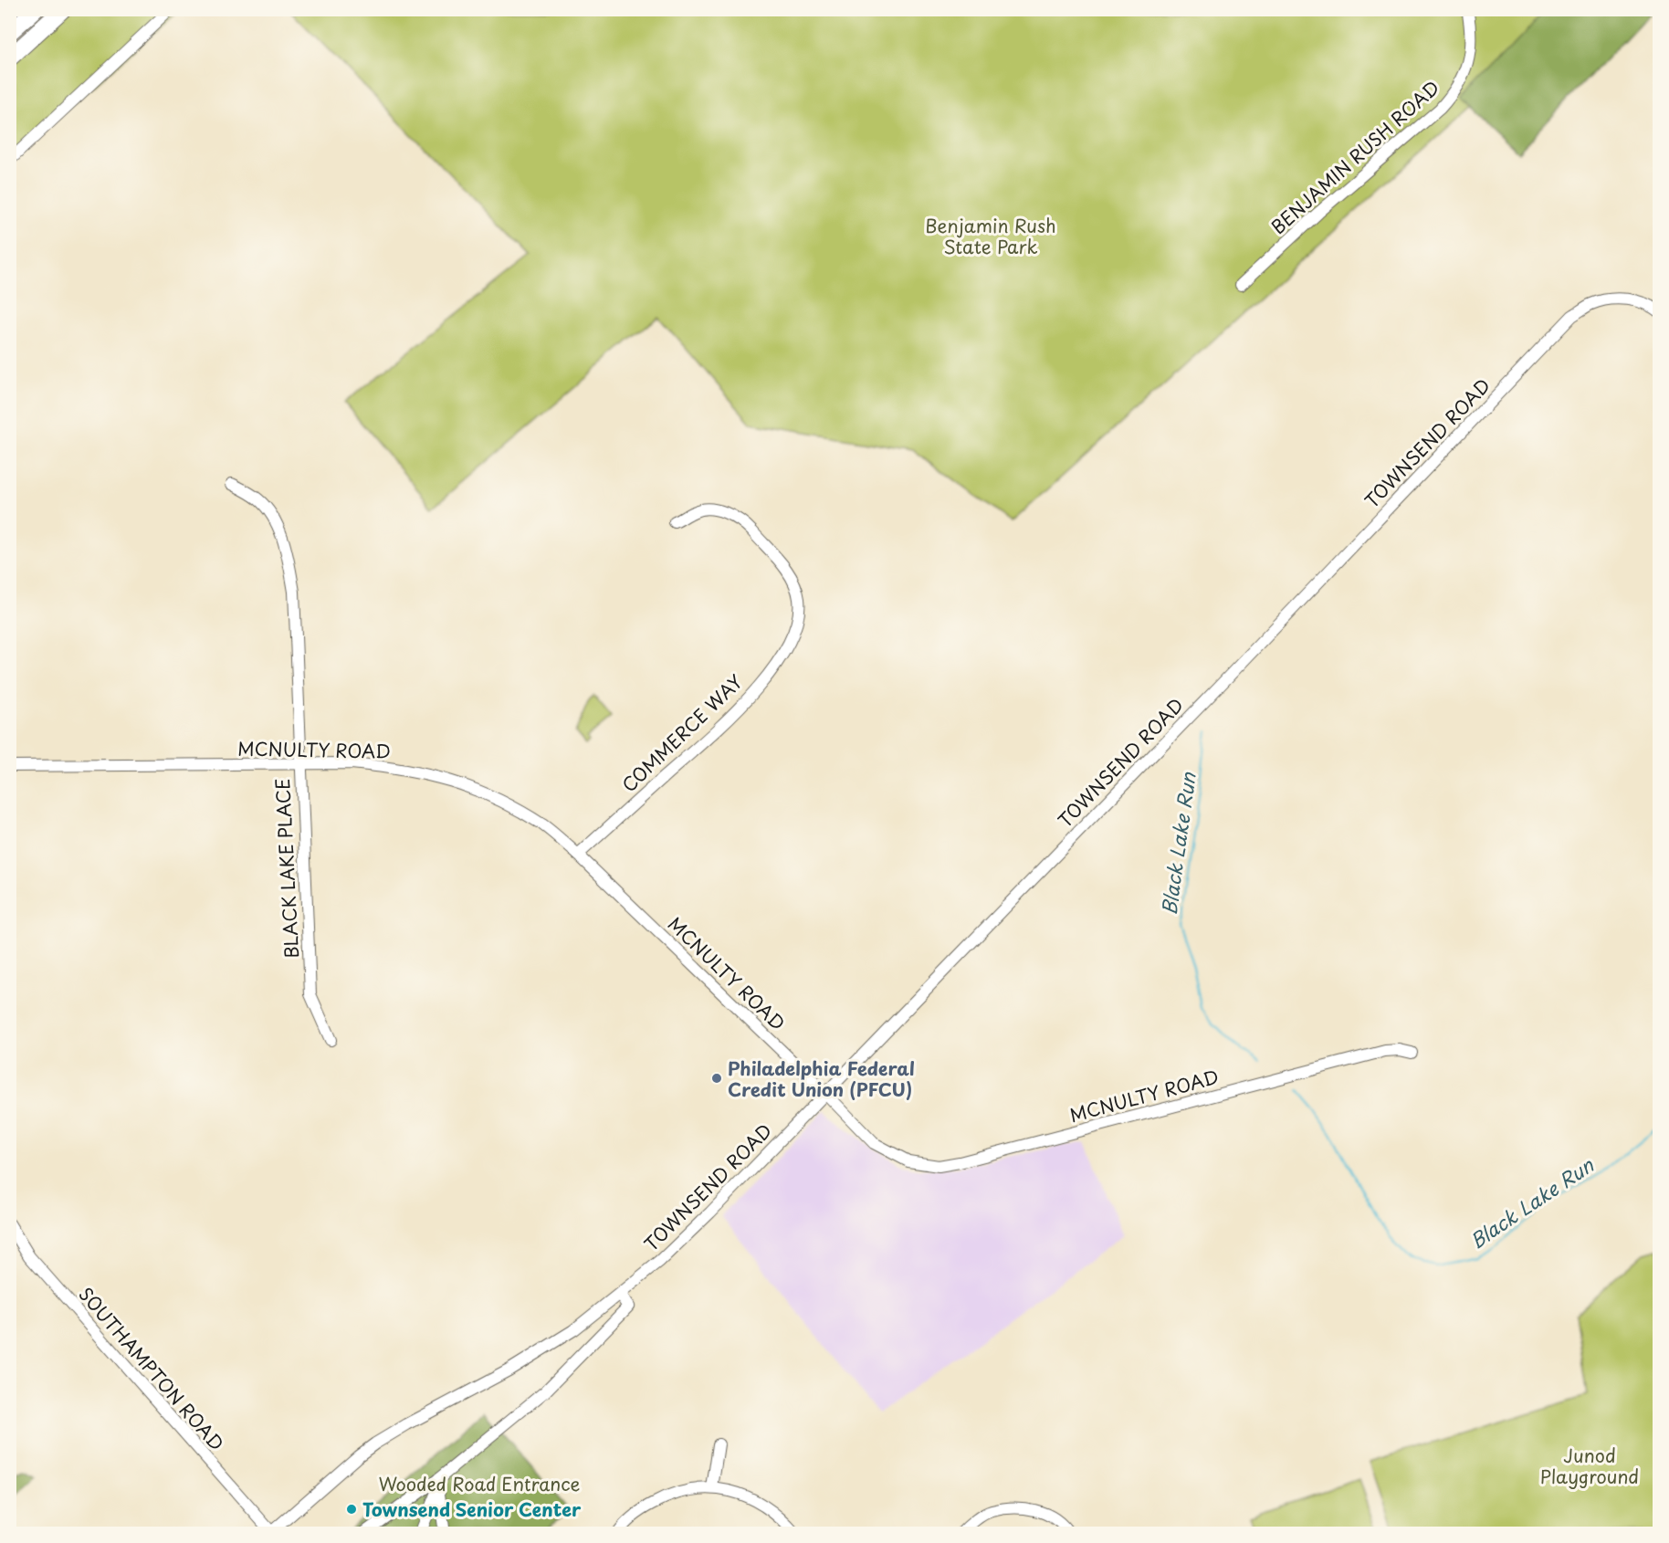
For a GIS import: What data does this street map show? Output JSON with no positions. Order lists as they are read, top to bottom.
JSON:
{
  "streets": {
    "street": [
      "BENJAMIN RUSH ROAD",
      "TOWNSEND ROAD",
      "COMMERCE WAY",
      "MCNULTY ROAD",
      "BLACK LAKE PLACE",
      "SOUTHAMPTON ROAD"
    ]
  },
  "crossings": [
    ["TOWNSEND ROAD", "MCNULTY ROAD"],
    ["TOWNSEND ROAD", "SOUTHAMPTON ROAD"],
    ["COMMERCE WAY", "MCNULTY ROAD"],
    ["MCNULTY ROAD", "BLACK LAKE PLACE"]
  ],
  "water": ["Black Lake Run"],
  "parks": ["Benjamin Rush State Park", "Junod Playground", "Wooded Road Entrance"],
  "places": ["Philadelphia Federal Credit Union (PFCU)", "Townsend Senior Center"]
}
